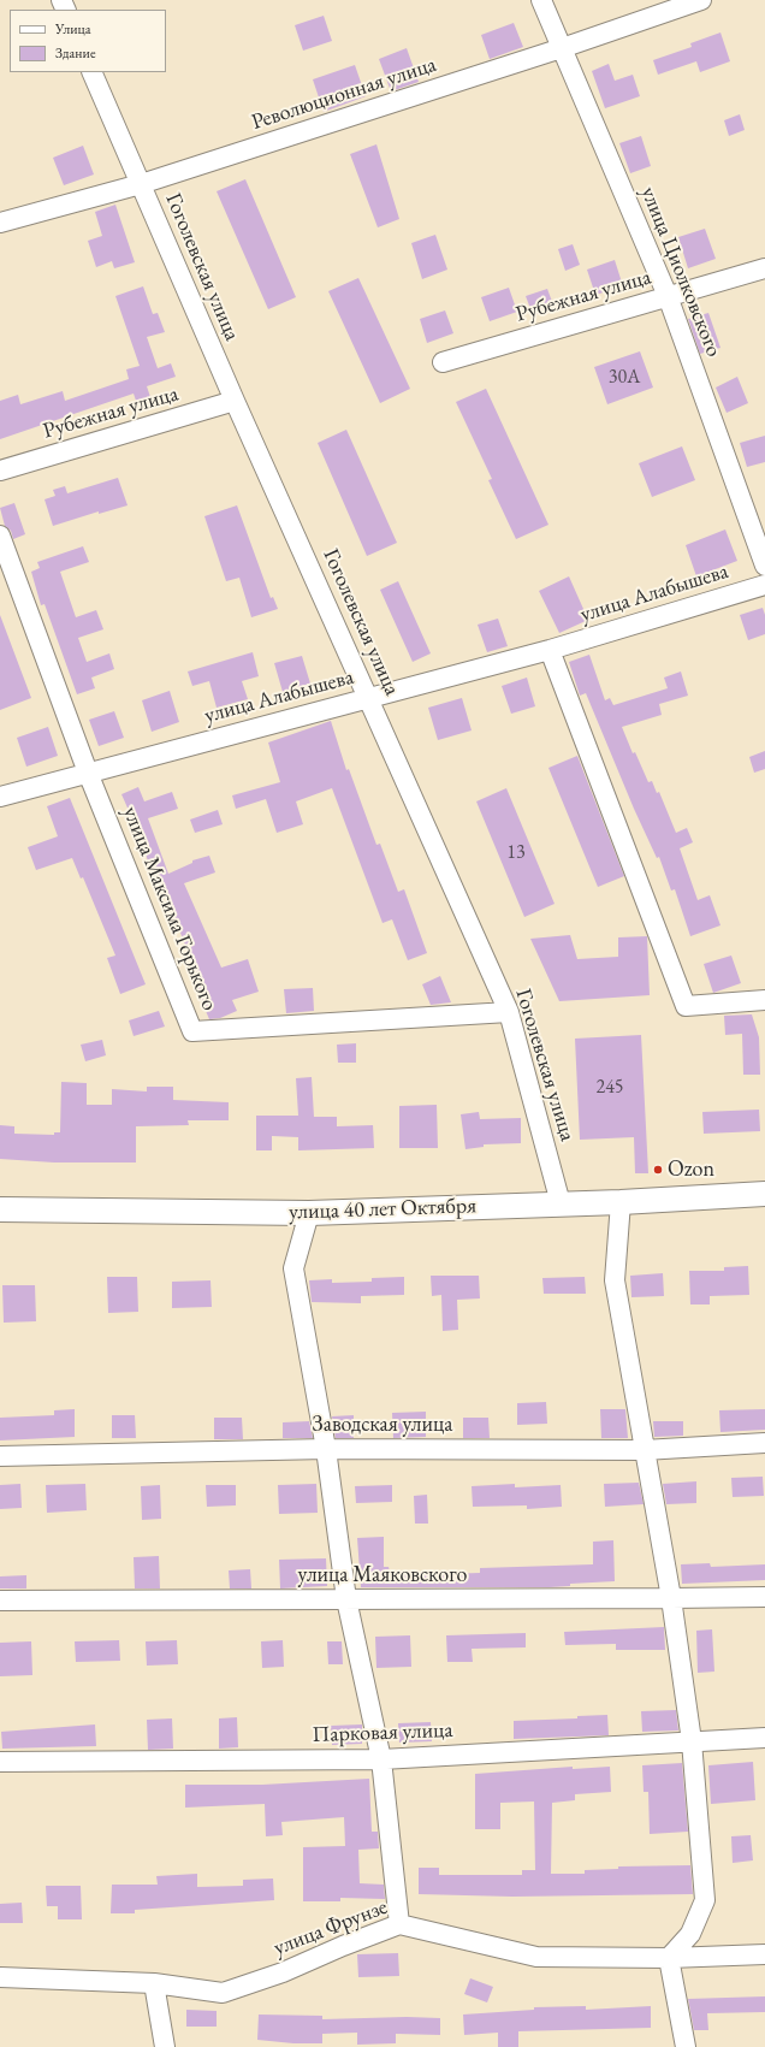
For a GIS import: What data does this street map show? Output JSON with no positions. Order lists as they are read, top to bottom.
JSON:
{
  "streets": {
    "street": [
      "Революционная улица",
      "Гоголевская улица",
      "улица Циолковского",
      "Рубежная улица",
      "улица Алабышева",
      "улица Максима Горького",
      "улица 40 лет Октября",
      "Заводская улица",
      "улица Маяковского",
      "Парковая улица",
      "улица Фрунзе"
    ]
  },
  "crossings": [
    ["Революционная улица", "Гоголевская улица"],
    ["Революционная улица", "улица Циолковского"],
    ["Гоголевская улица", "Рубежная улица"],
    ["Гоголевская улица", "улица Алабышева"],
    ["Гоголевская улица", "улица Максима Горького"],
    ["Гоголевская улица", "улица 40 лет Октября"],
    ["улица Циолковского", "Рубежная улица"],
    ["улица Алабышева", "улица Максима Горького"]
  ],
  "places": ["Ozon"],
  "house_numbers": ["30А", "13", "245"],
  "legend": ["Улица", "Здание"]
}
